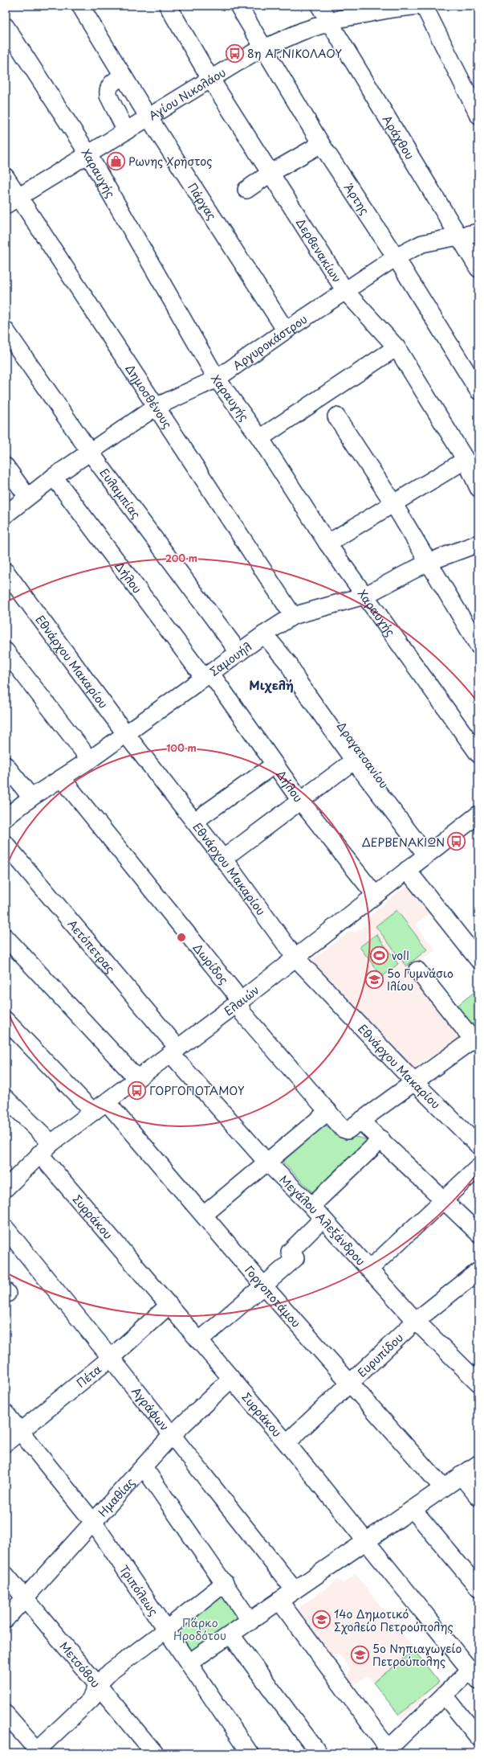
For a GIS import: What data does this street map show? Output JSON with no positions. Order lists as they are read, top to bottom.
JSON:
{
  "streets": {
    "street": [
      "Αγίου Νικολάου",
      "Αράχθου",
      "Χαραυγής",
      "Άρτης",
      "Πάργας",
      "Δερβενακίων",
      "Αργυροκάστρου",
      "Δημοσθένους",
      "Ευλαμπίας",
      "Δήλου",
      "Σαμουήλ",
      "Εθνάρχου Μακαρίου",
      "Δραγατσανίου",
      "Αετόπετρας",
      "Δωρίδος",
      "Ελαιών",
      "Συρράκου",
      "Μεγάλου Αλεξάνδρου",
      "Γοργοποτάμου",
      "Ευρυπίδου",
      "Πέτα",
      "Αγράφων",
      "Ημαθίας",
      "Τριπόλεως",
      "Μετσόβου"
    ]
  },
  "crossings": [
    ["Αγίου Νικολάου", "Αράχθου"],
    ["Αγίου Νικολάου", "Χαραυγής"],
    ["Αγίου Νικολάου", "Άρτης"],
    ["Αγίου Νικολάου", "Πάργας"],
    ["Αγίου Νικολάου", "Δερβενακίων"],
    ["Αγίου Νικολάου", "Δημοσθένους"],
    ["Αράχθου", "Αργυροκάστρου"],
    ["Χαραυγής", "Αργυροκάστρου"],
    ["Χαραυγής", "Σαμουήλ"],
    ["Άρτης", "Αργυροκάστρου"],
    ["Πάργας", "Αργυροκάστρου"],
    ["Δερβενακίων", "Αργυροκάστρου"],
    ["Αργυροκάστρου", "Δημοσθένους"],
    ["Αργυροκάστρου", "Ευλαμπίας"],
    ["Αργυροκάστρου", "Δήλου"],
    ["Δημοσθένους", "Σαμουήλ"],
    ["Ευλαμπίας", "Σαμουήλ"],
    ["Δήλου", "Σαμουήλ"],
    ["Δήλου", "Ελαιών"],
    ["Σαμουήλ", "Εθνάρχου Μακαρίου"],
    ["Σαμουήλ", "Δραγατσανίου"],
    ["Σαμουήλ", "Δωρίδος"],
    ["Εθνάρχου Μακαρίου", "Ελαιών"],
    ["Δραγατσανίου", "Ελαιών"],
    ["Αετόπετρας", "Ελαιών"],
    ["Αετόπετρας", "Μεγάλου Αλεξάνδρου"],
    ["Δωρίδος", "Ελαιών"],
    ["Ελαιών", "Συρράκου"],
    ["Ελαιών", "Μεγάλου Αλεξάνδρου"],
    ["Ελαιών", "Γοργοποτάμου"],
    ["Συρράκου", "Ευρυπίδου"],
    ["Συρράκου", "Πέτα"],
    ["Συρράκου", "Ημαθίας"],
    ["Μεγάλου Αλεξάνδρου", "Ευρυπίδου"],
    ["Γοργοποτάμου", "Ευρυπίδου"],
    ["Πέτα", "Αγράφων"],
    ["Πέτα", "Τριπόλεως"],
    ["Αγράφων", "Ημαθίας"],
    ["Ημαθίας", "Τριπόλεως"],
    ["Ημαθίας", "Μετσόβου"]
  ],
  "districts": ["Μιχελή"],
  "parks": ["Πάρκο Ηροδότου"],
  "places": {
    "bus stop": ["8η ΑΓ.ΝΙΚΟΛΑΟΥ", "ΔΕΡΒΕΝΑΚΙΩΝ", "ΓΟΡΓΟΠΟΤΑΜΟΥ"],
    "shop": ["Ρωνης Χρηστος"],
    "sports": ["voll"],
    "school or university": ["5ο Γυμνάσιο Ιλίου", "14ο Δημοτικό Σχολείο Πετρούπολης", "5ο Νηπιαγωγείο Πετρούπολης"]
  },
  "rings": ["200 m", "100 m"]
}
